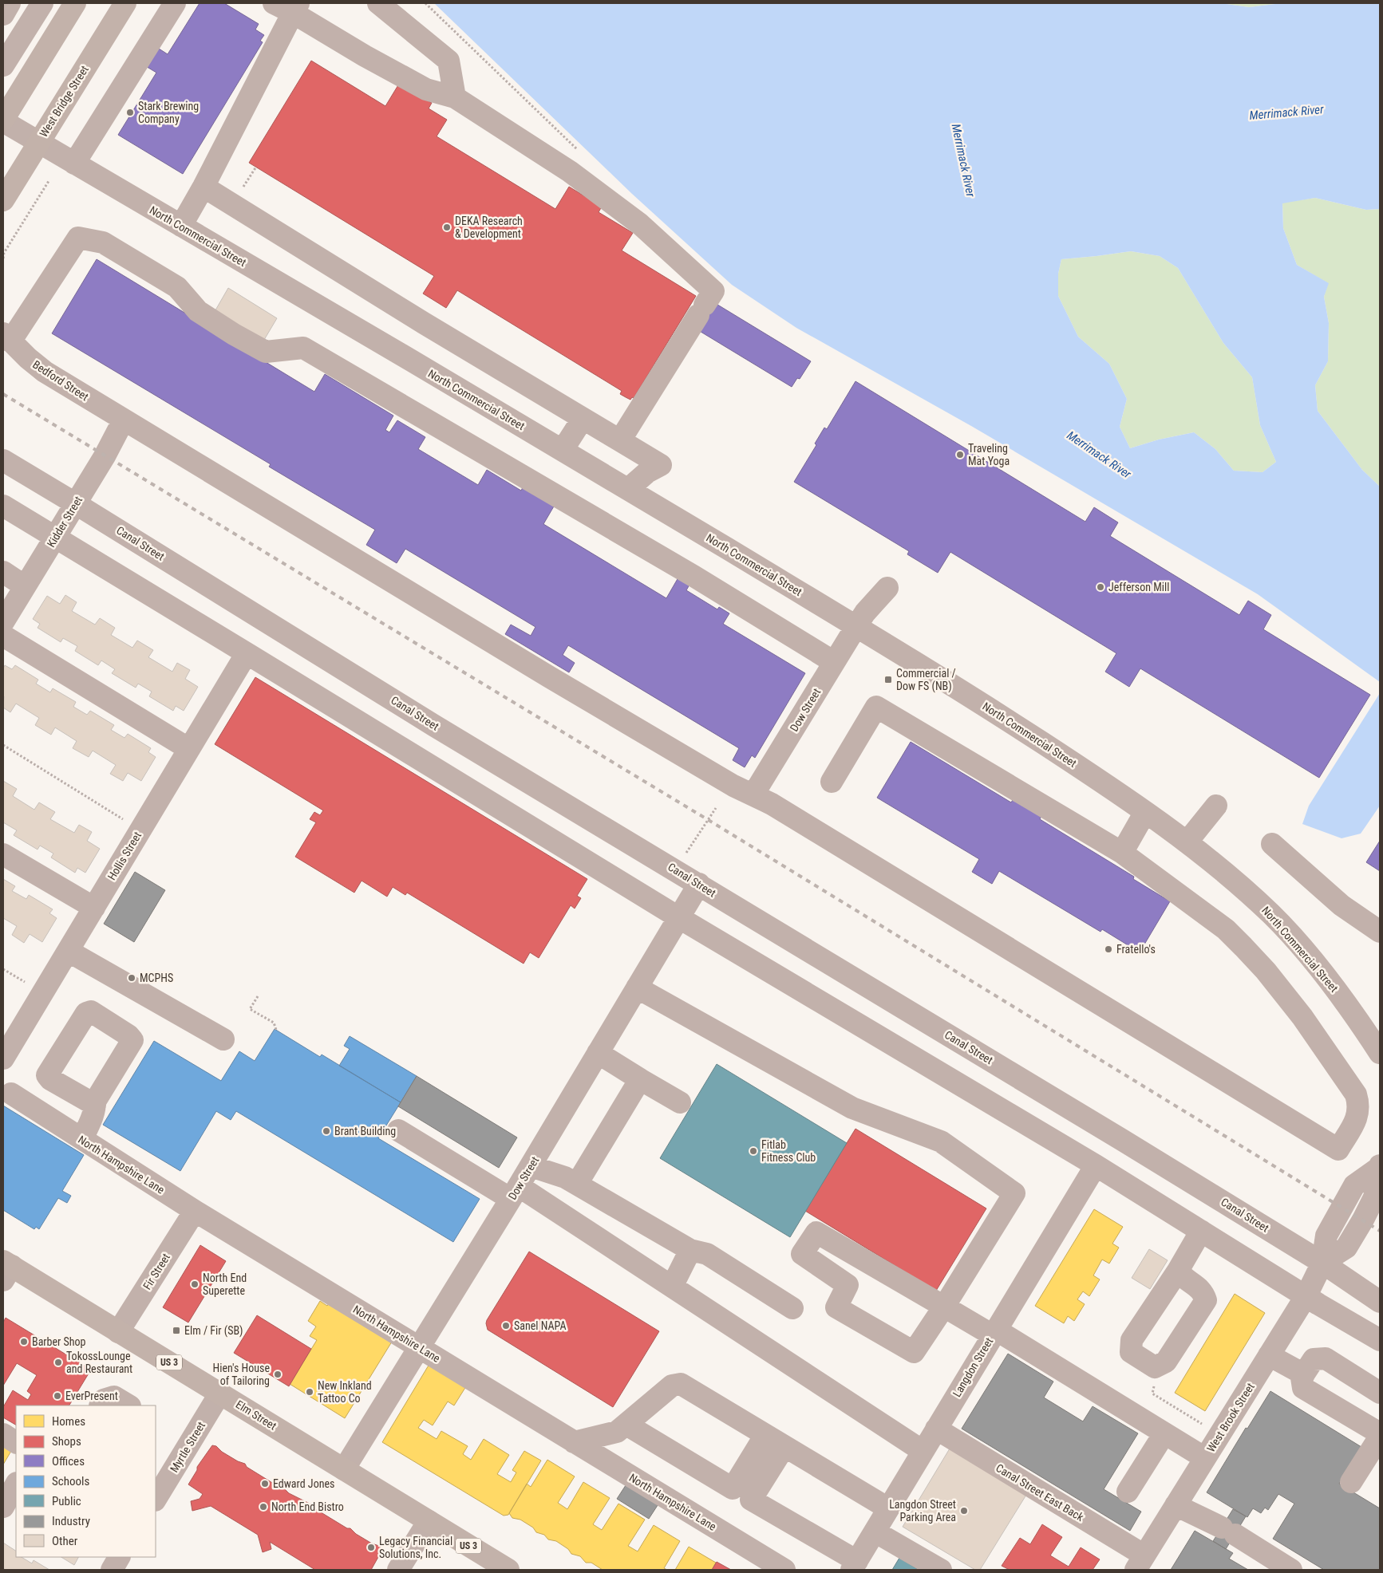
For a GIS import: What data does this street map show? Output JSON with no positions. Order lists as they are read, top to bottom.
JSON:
{
  "streets": {
    "main road": ["West Bridge Street", "US 3", "Elm Street"],
    "street": [
      "North Commercial Street",
      "Bedford Street",
      "Kidder Street",
      "Canal Street",
      "Dow Street",
      "Hollis Street",
      "North Hampshire Lane",
      "Fir Street",
      "Langdon Street",
      "West Brook Street",
      "Myrtle Street",
      "Canal Street East Back"
    ]
  },
  "crossings": [
    ["North Commercial Street", "Dow Street"],
    ["Bedford Street", "Kidder Street"],
    ["Bedford Street", "Dow Street"],
    ["Kidder Street", "Canal Street"],
    ["Canal Street", "Dow Street"],
    ["Canal Street", "West Brook Street"],
    ["Dow Street", "North Hampshire Lane"],
    ["Dow Street", "Elm Street"],
    ["North Hampshire Lane", "Fir Street"],
    ["Fir Street", "Elm Street"],
    ["Langdon Street", "Canal Street East Back"],
    ["Elm Street", "Myrtle Street"],
    ["West Brook Street", "Canal Street East Back"]
  ],
  "water": ["Merrimack River"],
  "places": {
    "other": [
      "Stark Brewing Company",
      "DEKA Research & Development",
      "Traveling Mat Yoga",
      "Jefferson Mill",
      "Fratello's",
      "MCPHS",
      "Brant Building",
      "Fitlab Fitness Club",
      "North End Superette",
      "Sanel NAPA",
      "Barber Shop",
      "TokossLounge and Restaurant",
      "Hien's House of Tailoring",
      "New Inkland Tattoo Co",
      "EverPresent",
      "Edward Jones",
      "North End Bistro",
      "Langdon Street Parking Area",
      "Legacy Financial Solutions, Inc."
    ],
    "transit": ["Commercial / Dow FS (NB)", "Elm / Fir (SB)"]
  },
  "legend": [
    "Homes",
    "Shops",
    "Offices",
    "Schools",
    "Public",
    "Industry",
    "Other"
  ]
}
